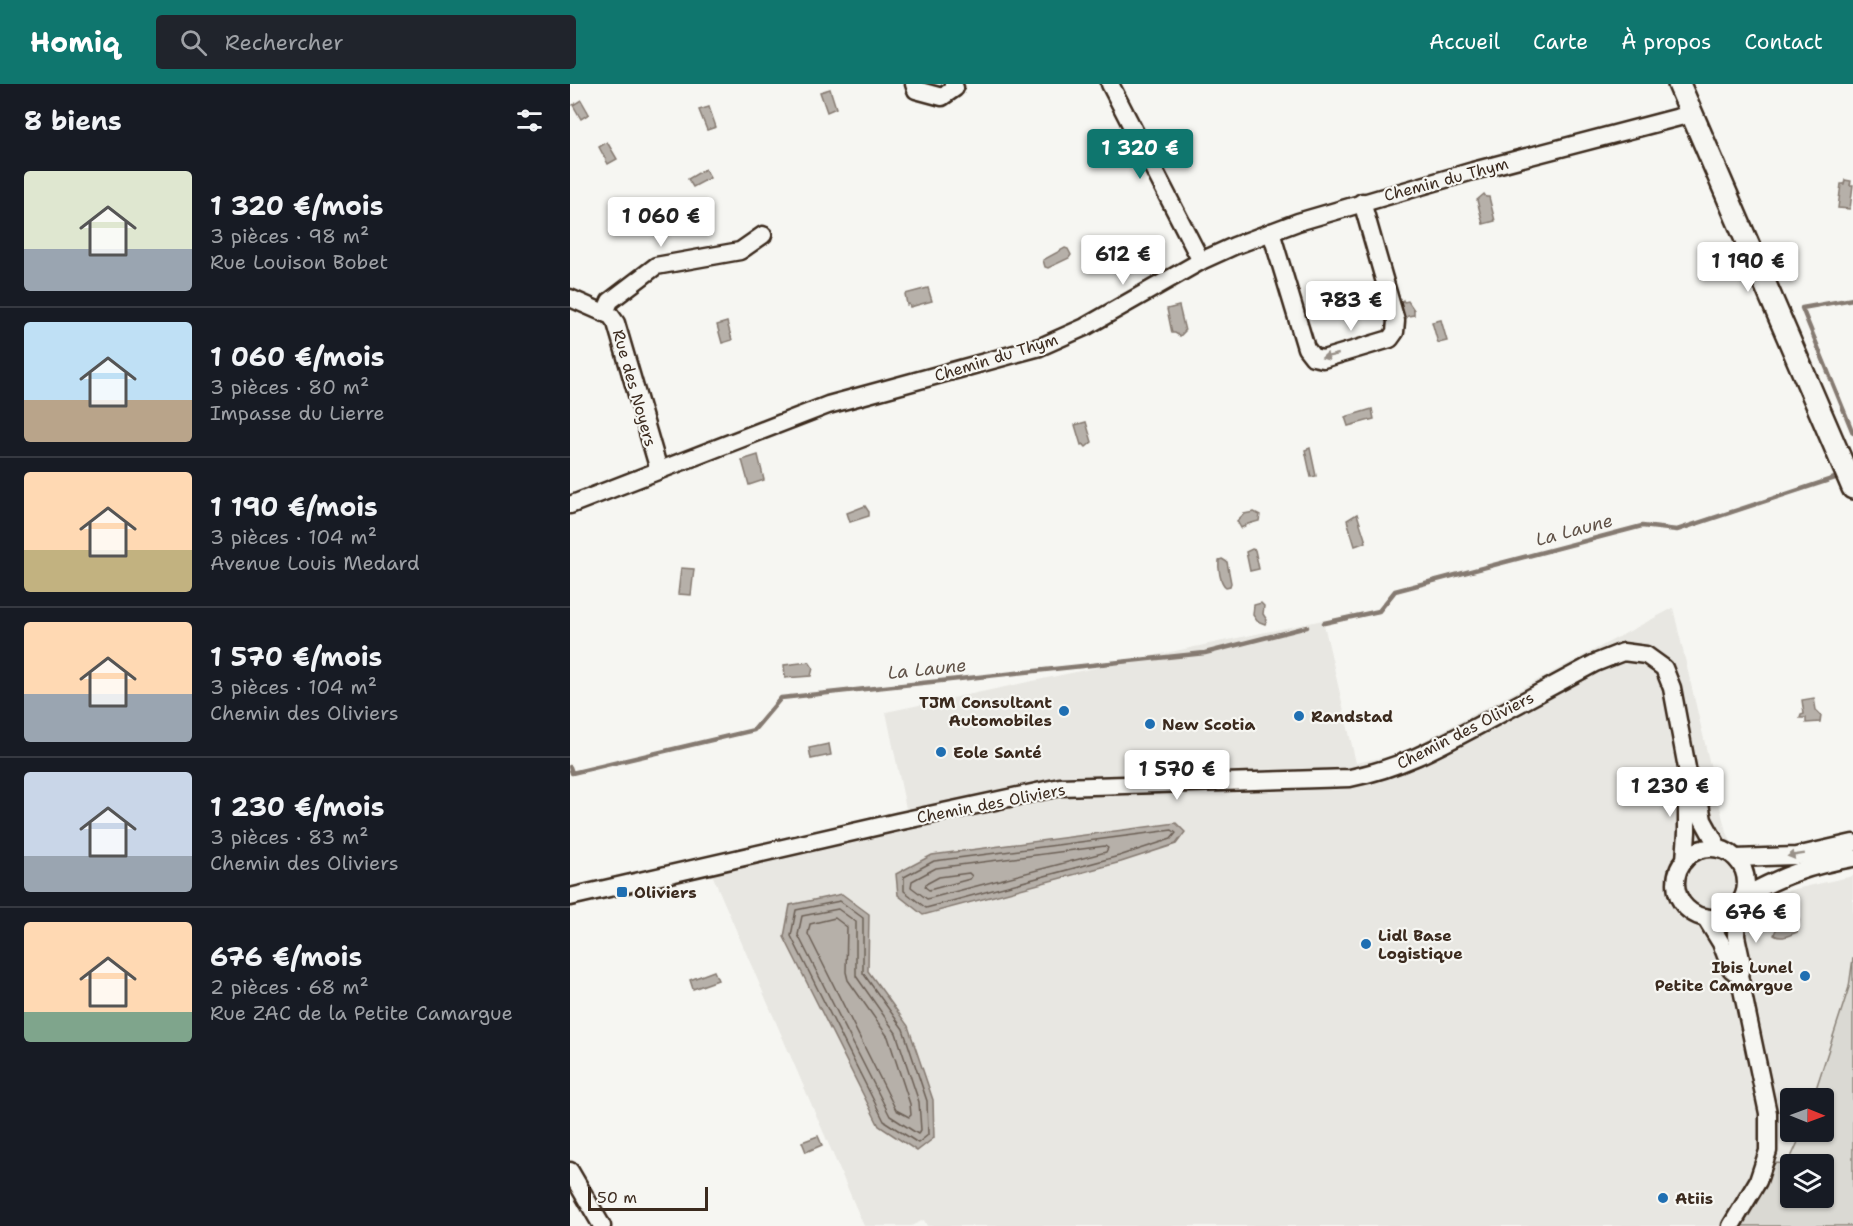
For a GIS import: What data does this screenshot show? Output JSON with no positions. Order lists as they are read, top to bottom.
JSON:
{
  "streets": {
    "street": ["Chemin du Thym", "Rue des Noyers", "Chemin des Oliviers"]
  },
  "crossings": [
    ["Chemin du Thym", "Rue des Noyers"]
  ],
  "water": ["La Laune"],
  "places": {
    "other": [
      "TJM Consultant Automobiles",
      "Randstad",
      "New Scotia",
      "Eole Santé",
      "Lidl Base Logistique",
      "Ibis Lunel Petite Camargue",
      "Atiis"
    ],
    "transit": ["Oliviers"]
  },
  "scale_bar": "50 m",
  "north": "right",
  "page": {
    "header": "Homiq",
    "search": "Rechercher",
    "nav": [
      "Accueil",
      "Carte",
      "À propos",
      "Contact"
    ],
    "heading": "8 biens",
    "price": [
      "1 320 €",
      "1 060 €",
      "612 €",
      "1 190 €",
      "783 €",
      "1 570 €",
      "1 230 €",
      "676 €"
    ],
    "list": [
      {
        "name": "1 320 €/mois",
        "note": "3 pièces · 98 m² · Rue Louison Bobet"
      },
      {
        "name": "1 060 €/mois",
        "note": "3 pièces · 80 m² · Impasse du Lierre"
      },
      {
        "name": "1 190 €/mois",
        "note": "3 pièces · 104 m² · Avenue Louis Medard"
      },
      {
        "name": "1 570 €/mois",
        "note": "3 pièces · 104 m² · Chemin des Oliviers"
      },
      {
        "name": "1 230 €/mois",
        "note": "3 pièces · 83 m² · Chemin des Oliviers"
      },
      {
        "name": "676 €/mois",
        "note": "2 pièces · 68 m² · Rue ZAC de la Petite Camargue"
      }
    ],
    "scale": "50 m"
  }
}
